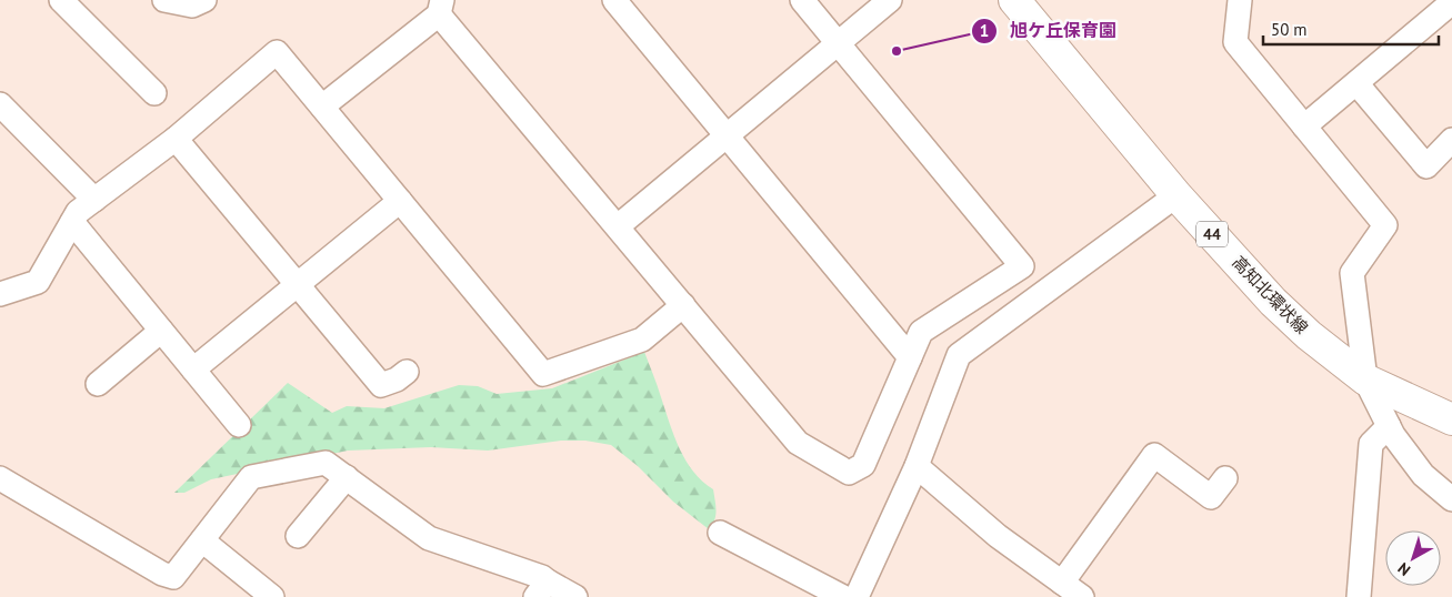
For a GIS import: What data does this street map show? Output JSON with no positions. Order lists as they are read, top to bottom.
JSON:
{
  "streets": {
    "main road": ["44", "高知北環状線"]
  },
  "places": ["旭ケ丘保育園"],
  "scale_bar": "50 m",
  "north": "bottom left"
}
